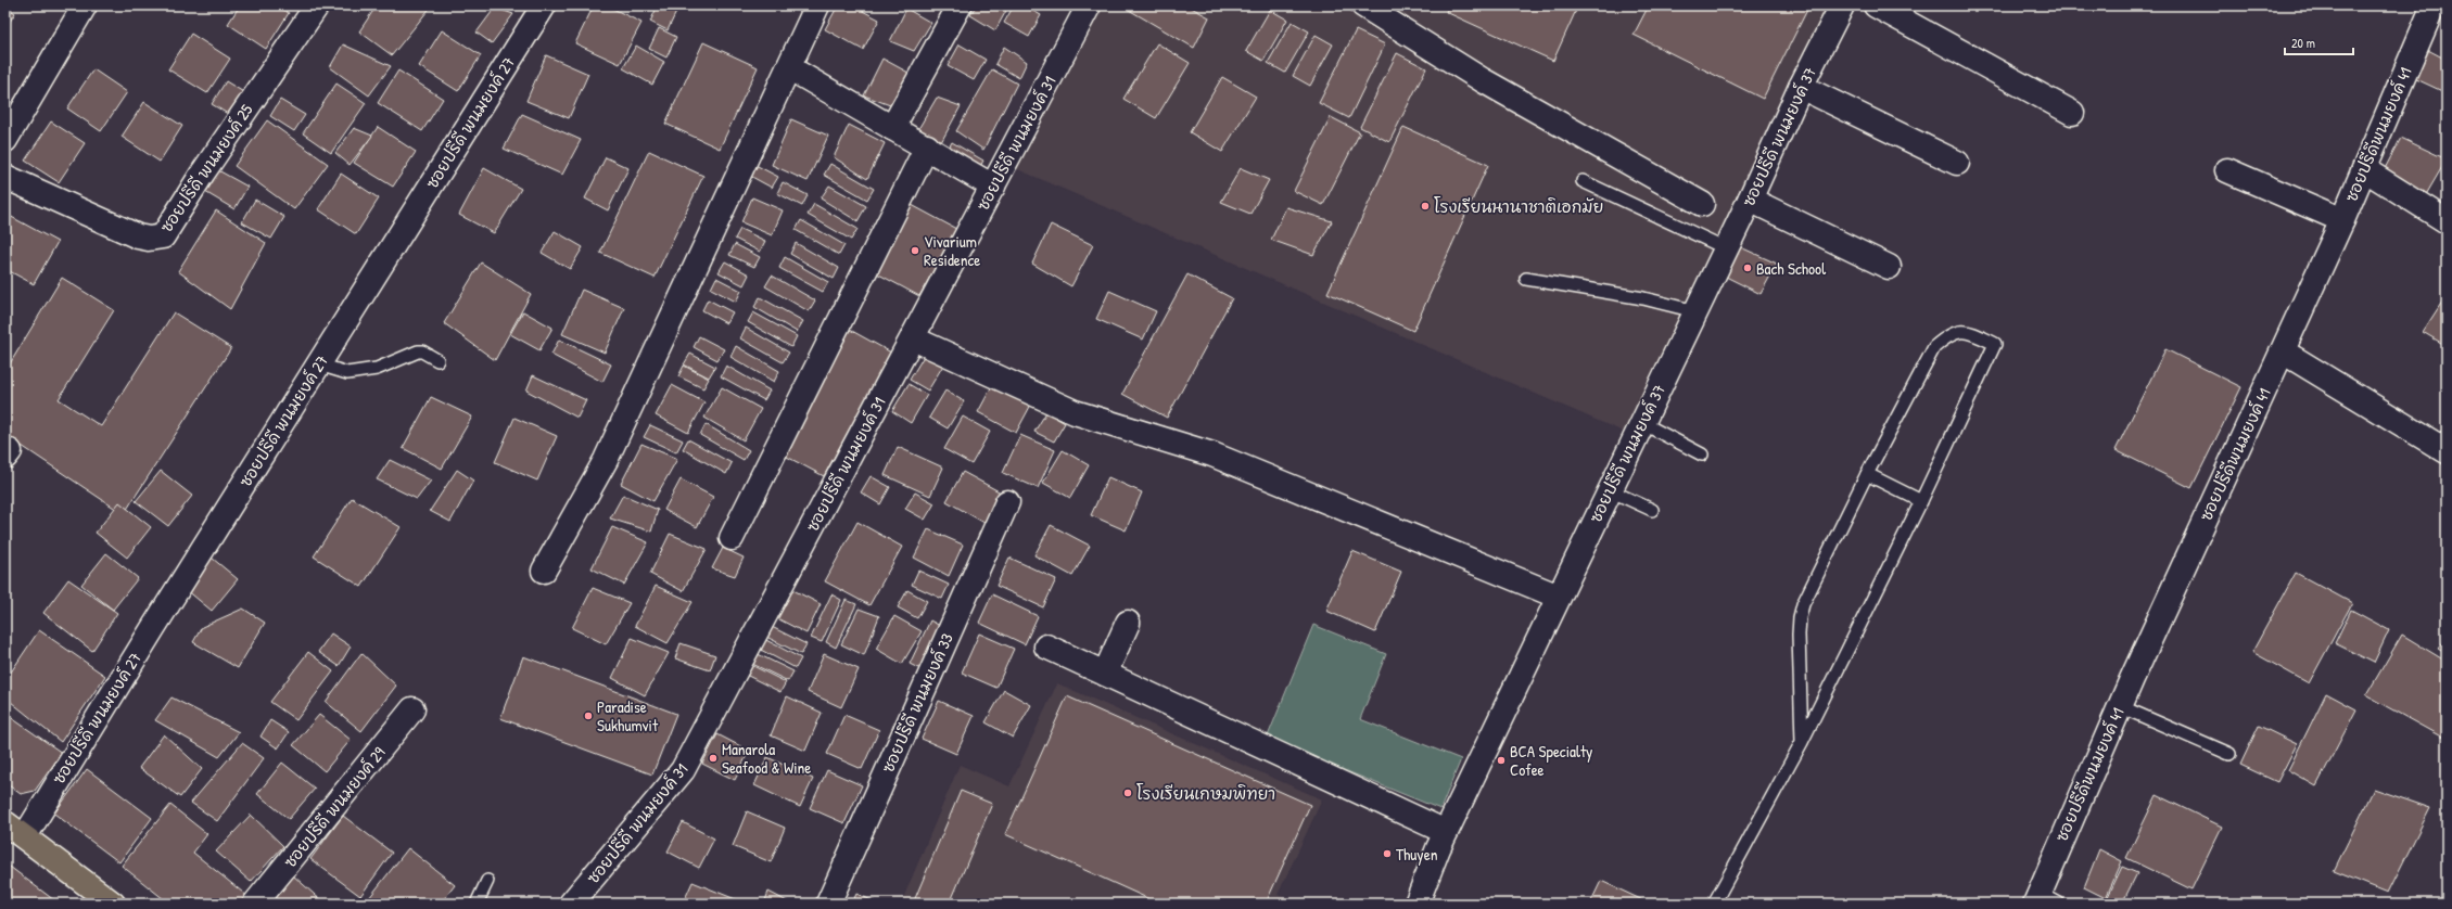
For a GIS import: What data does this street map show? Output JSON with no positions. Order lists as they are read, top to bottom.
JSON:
{
  "streets": {
    "street": [
      "ซอยปรีดี พนมยงค์ 27",
      "ซอยปรีดีพนมยงค์ 41",
      "ซอยปรีดี พนมยงค์ 37",
      "ซอยปรีดี พนมยงค์ 31",
      "ซอยปรีดี พนมยงค์ 25",
      "ซอยปรีดี พนมยงค์ 33",
      "ซอยปรีดี พนมยงค์ 29"
    ]
  },
  "places": [
    "โรงเรียนนานาชาติเอกมัย",
    "Vivarium Residence",
    "Bach School",
    "Paradise Sukhumvit",
    "Manarola Seafood & Wine",
    "BCA Specialty Cofee",
    "โรงเรียนเกษมพิทยา",
    "Thuyen"
  ],
  "scale_bar": "20 m"
}
